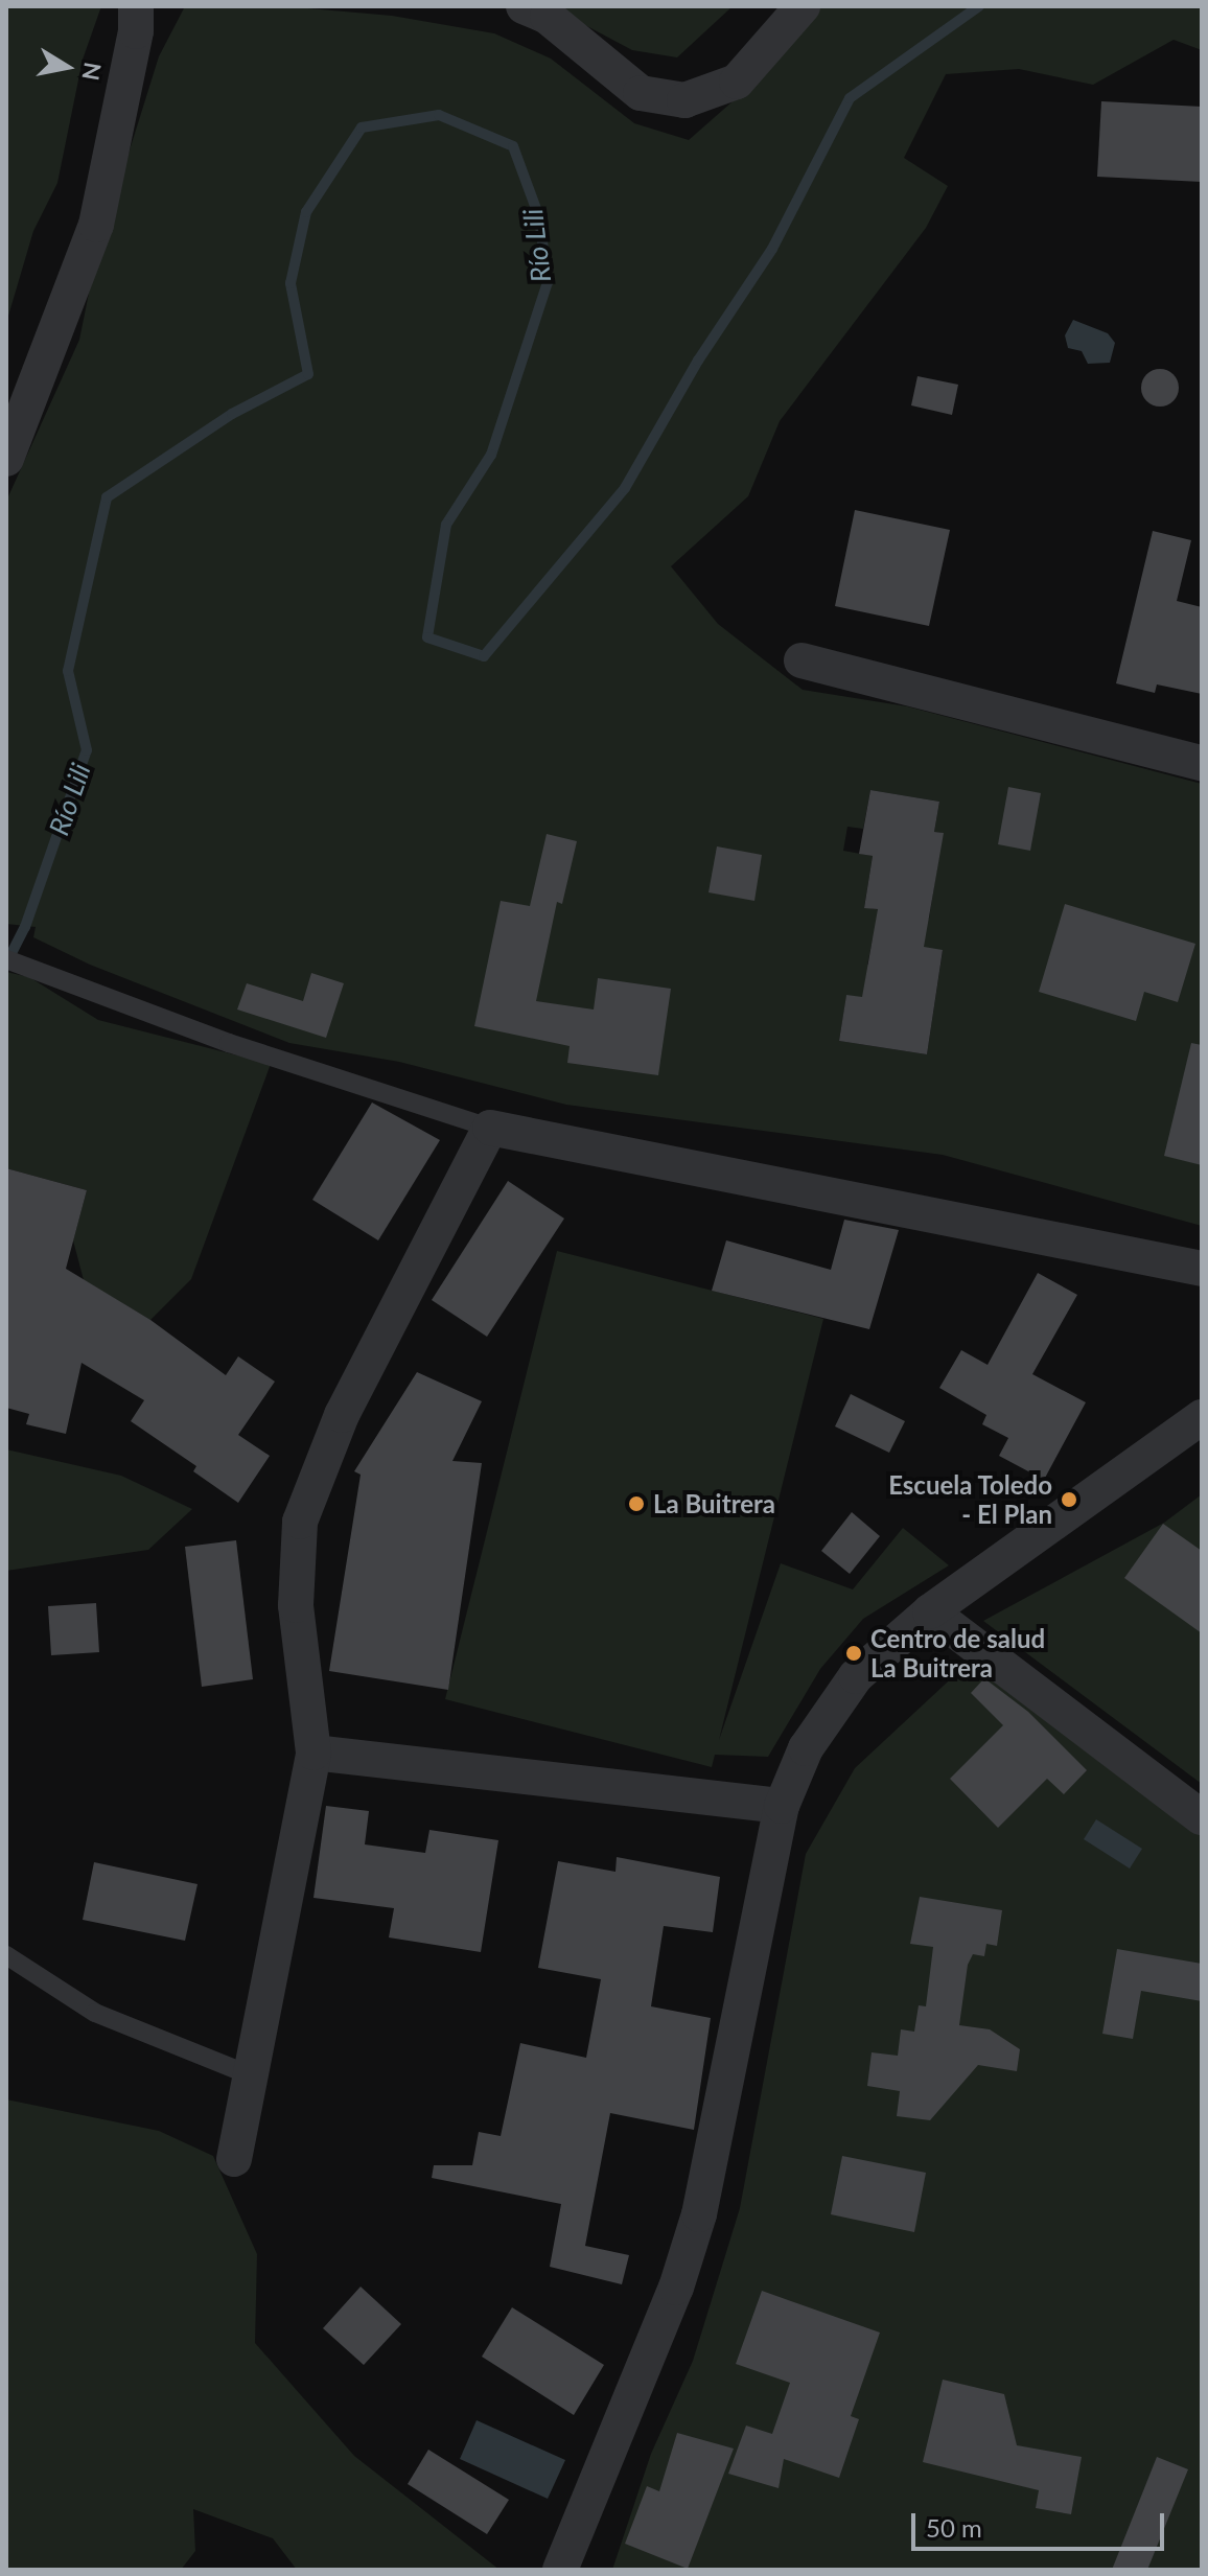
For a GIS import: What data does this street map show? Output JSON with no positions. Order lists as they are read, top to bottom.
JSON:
{
  "water": ["Río Lili"],
  "places": ["Escuela Toledo - El Plan", "La Buitrera", "Centro de salud La Buitrera"],
  "scale_bar": "50 m",
  "north": "right"
}
